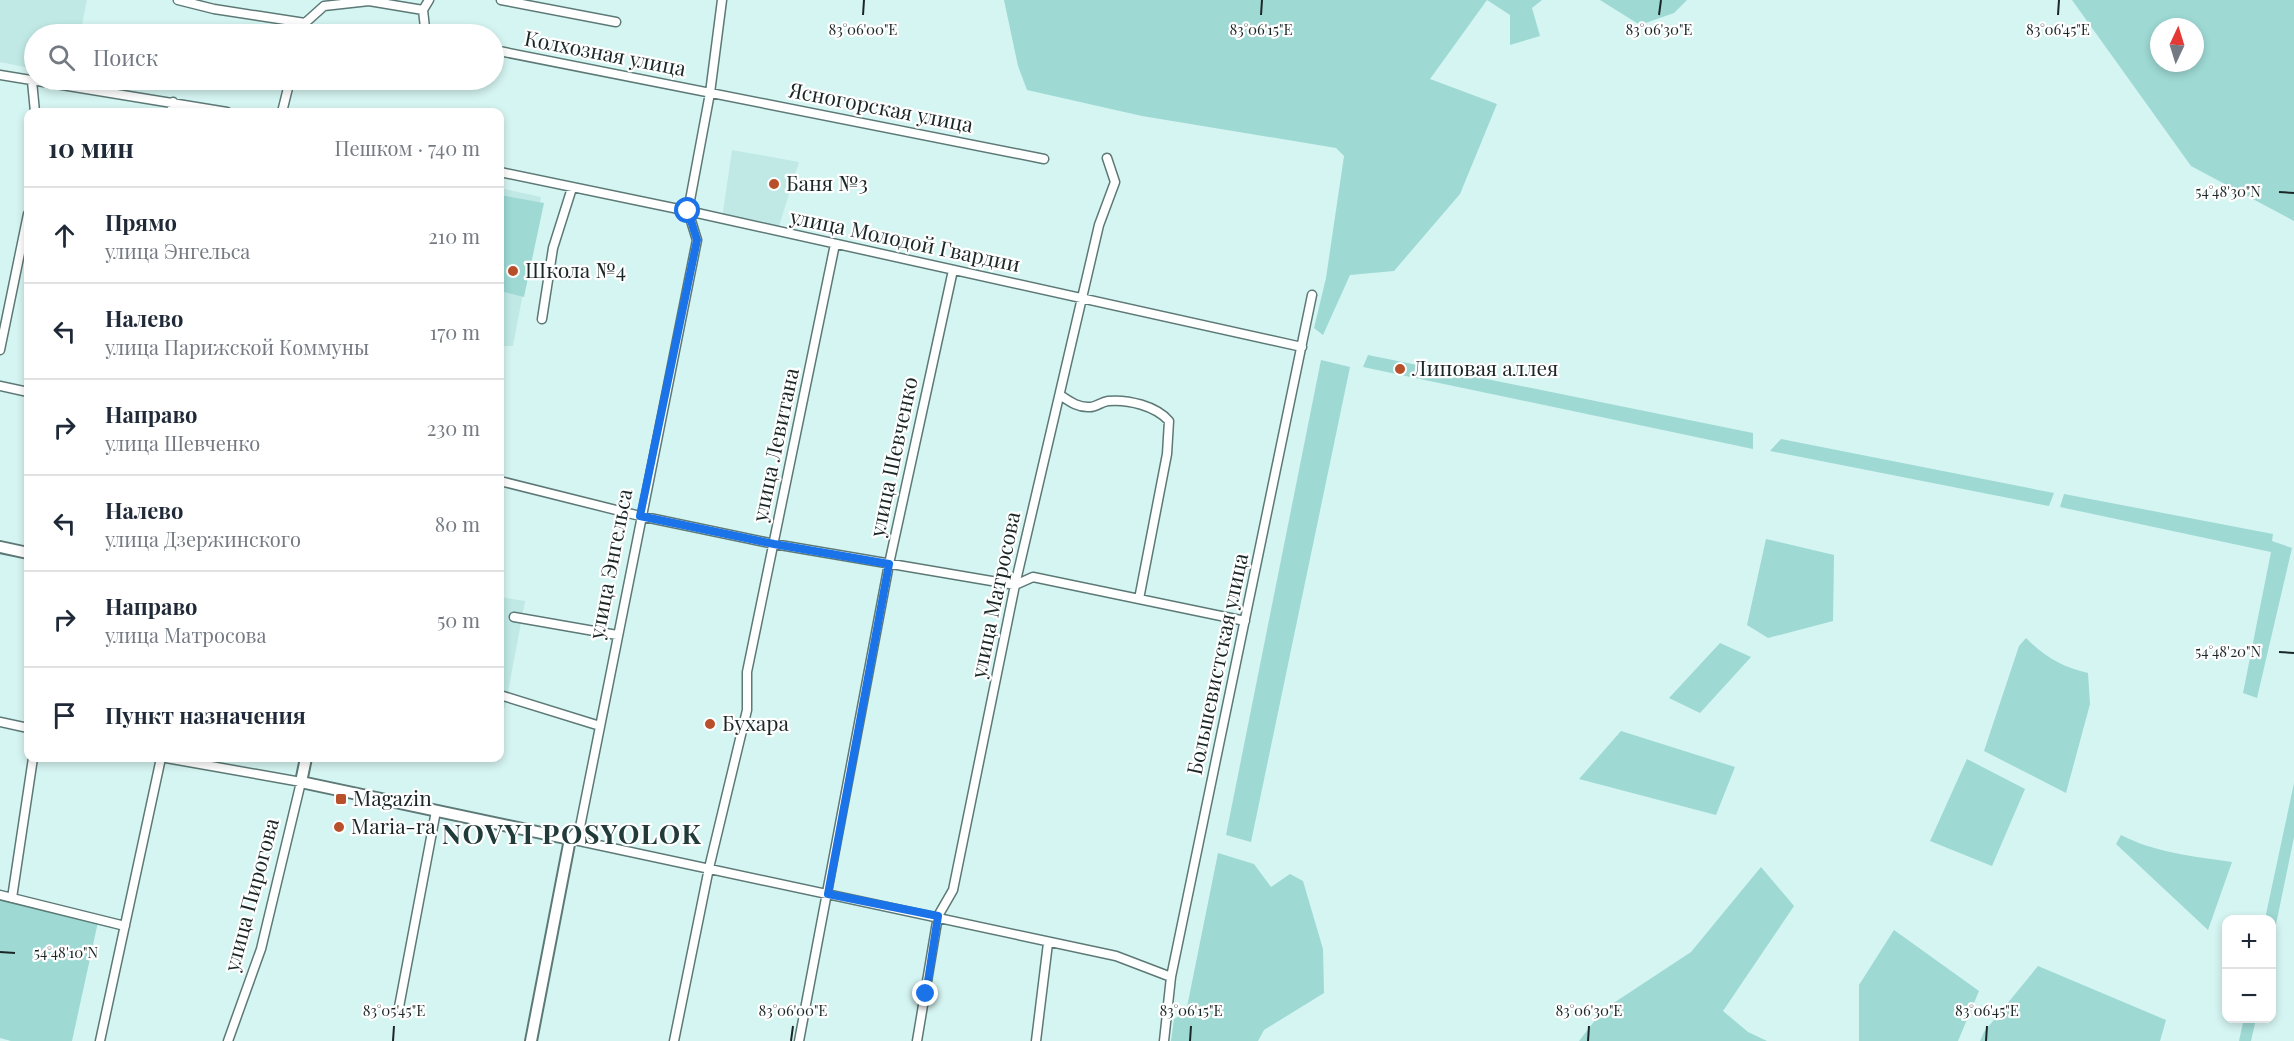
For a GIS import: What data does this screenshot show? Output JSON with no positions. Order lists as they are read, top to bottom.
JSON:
{
  "streets": {
    "street": [
      "Колхозная улица",
      "Ясногорская улица",
      "улица Молодой Гвардии",
      "улица Левитана",
      "улица Шевченко",
      "улица Энгельса",
      "улица Матросова",
      "Большевистская улица",
      "улица Пирогова"
    ]
  },
  "crossings": [
    ["Колхозная улица", "Ясногорская улица"],
    ["Колхозная улица", "улица Энгельса"],
    ["Ясногорская улица", "улица Энгельса"],
    ["улица Молодой Гвардии", "улица Левитана"],
    ["улица Молодой Гвардии", "улица Шевченко"],
    ["улица Молодой Гвардии", "улица Энгельса"],
    ["улица Молодой Гвардии", "улица Матросова"],
    ["улица Молодой Гвардии", "Большевистская улица"]
  ],
  "districts": ["NOVYI POSYOLOK"],
  "places": {
    "other": [
      "Баня №3",
      "Школа №4",
      "Липовая аллея",
      "Бухара",
      "Maria-ra"
    ],
    "transit": ["Magazin"]
  },
  "north": "top",
  "page": {
    "search": "Поиск",
    "heading": ["10 мин", "Пешком · 740 m"],
    "list": [
      ["Прямо", "улица Энгельса", "210 m"],
      ["Налево", "улица Парижской Коммуны", "170 m"],
      ["Направо", "улица Шевченко", "230 m"],
      ["Налево", "улица Дзержинского", "80 m"],
      ["Направо", "улица Матросова", "50 m"],
      "Пункт назначения"
    ],
    "map_buttons": ["+", "−"]
  },
  "coordinates": [
    "83°06'00\"E",
    "83°06'15\"E",
    "83°06'30\"E",
    "83°06'45\"E",
    "54°48'30\"N",
    "54°48'20\"N",
    "54°48'10\"N",
    "83°05'45\"E"
  ]
}
